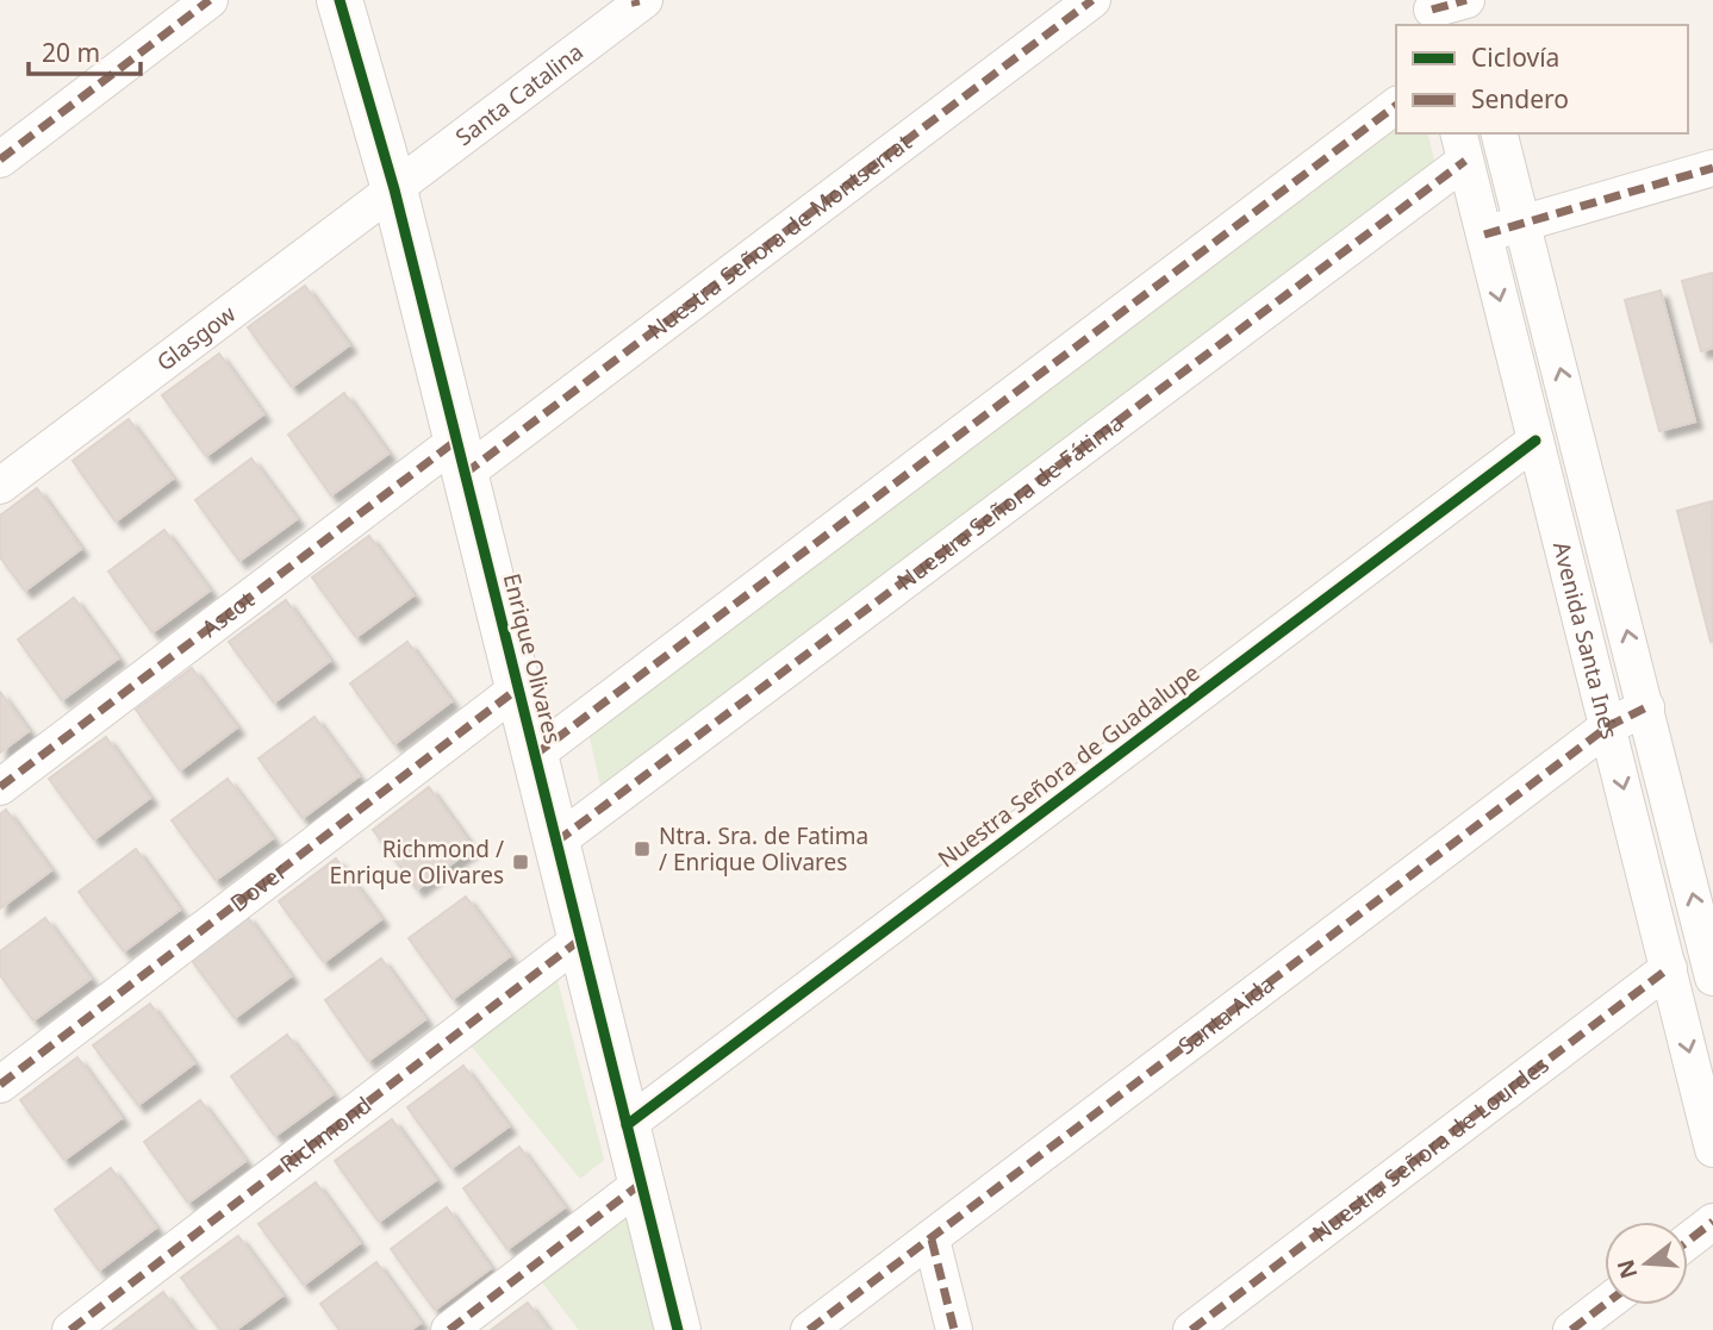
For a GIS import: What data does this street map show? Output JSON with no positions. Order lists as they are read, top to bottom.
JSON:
{
  "streets": {
    "street": [
      "Santa Catalina",
      "Nuestra Señora de Montserrat",
      "Glasgow",
      "Nuestra Señora de Fátima",
      "Ascot",
      "Avenida Santa Inés",
      "Enrique Olivares",
      "Nuestra Señora de Guadalupe",
      "Dover",
      "Santa Aida",
      "Richmond",
      "Nuestra Señora de Lourdes"
    ]
  },
  "crossings": [
    ["Santa Catalina", "Glasgow"],
    ["Santa Catalina", "Enrique Olivares"],
    ["Nuestra Señora de Montserrat", "Ascot"],
    ["Nuestra Señora de Montserrat", "Enrique Olivares"],
    ["Glasgow", "Enrique Olivares"],
    ["Nuestra Señora de Fátima", "Avenida Santa Inés"],
    ["Nuestra Señora de Fátima", "Enrique Olivares"],
    ["Ascot", "Enrique Olivares"],
    ["Avenida Santa Inés", "Nuestra Señora de Guadalupe"],
    ["Avenida Santa Inés", "Santa Aida"],
    ["Avenida Santa Inés", "Nuestra Señora de Lourdes"],
    ["Enrique Olivares", "Nuestra Señora de Guadalupe"],
    ["Enrique Olivares", "Dover"],
    ["Enrique Olivares", "Richmond"]
  ],
  "places": {
    "transit": ["Ntra. Sra. de Fatima / Enrique Olivares", "Richmond / Enrique Olivares"]
  },
  "legend": ["Ciclovía", "Sendero"],
  "scale_bar": "20 m",
  "north": "left"
}
